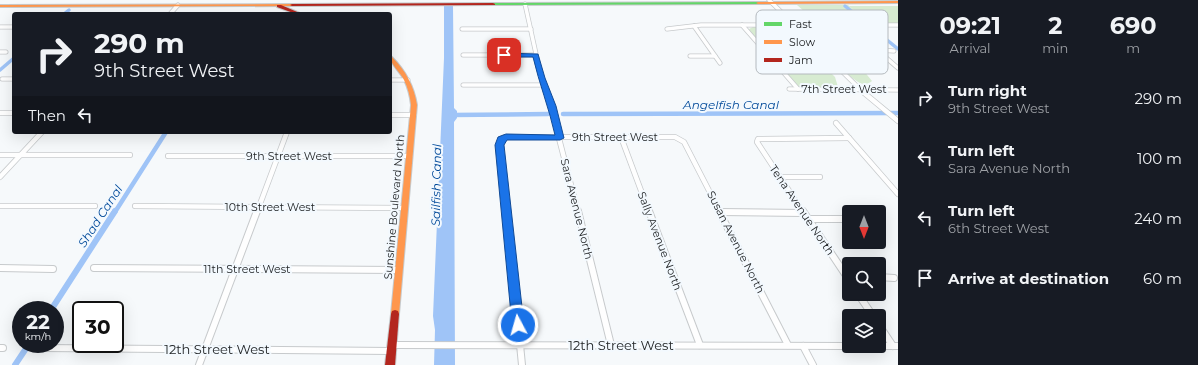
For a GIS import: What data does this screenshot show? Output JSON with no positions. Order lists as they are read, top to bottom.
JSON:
{
  "streets": {
    "main road": ["Sunshine Boulevard North"],
    "street": [
      "7th Street West",
      "9th Street West",
      "10th Street West",
      "Sara Avenue North",
      "Tena Avenue North",
      "Sally Avenue North",
      "Susan Avenue North",
      "11th Street West",
      "12th Street West"
    ]
  },
  "crossings": [
    ["9th Street West", "Sunshine Boulevard North"],
    ["9th Street West", "Sara Avenue North"],
    ["9th Street West", "Sally Avenue North"],
    ["9th Street West", "Susan Avenue North"],
    ["9th Street West", "12th Street West"],
    ["10th Street West", "Sunshine Boulevard North"],
    ["Sunshine Boulevard North", "11th Street West"],
    ["Sunshine Boulevard North", "12th Street West"],
    ["Sara Avenue North", "12th Street West"],
    ["Sally Avenue North", "12th Street West"],
    ["Susan Avenue North", "12th Street West"]
  ],
  "water": ["Angelfish Canal", "Sailfish Canal", "Shad Canal"],
  "legend": ["Fast", "Slow", "Jam"],
  "north": "bottom",
  "page": {
    "eta": [
      "09:21",
      "Arrival",
      "2",
      "min",
      "690",
      "m"
    ],
    "turn": ["290 m", "9th Street West"],
    "list": [
      {
        "name": "Turn right",
        "note": "9th Street West",
        "value": "290 m"
      },
      {
        "name": "Turn left",
        "note": "Sara Avenue North",
        "value": "100 m"
      },
      {
        "name": "Turn left",
        "note": "6th Street West",
        "value": "240 m"
      },
      {
        "name": "Arrive at destination",
        "value": "60 m"
      }
    ],
    "then": "Then",
    "speed": "22 km/h",
    "limit": "30"
  }
}
